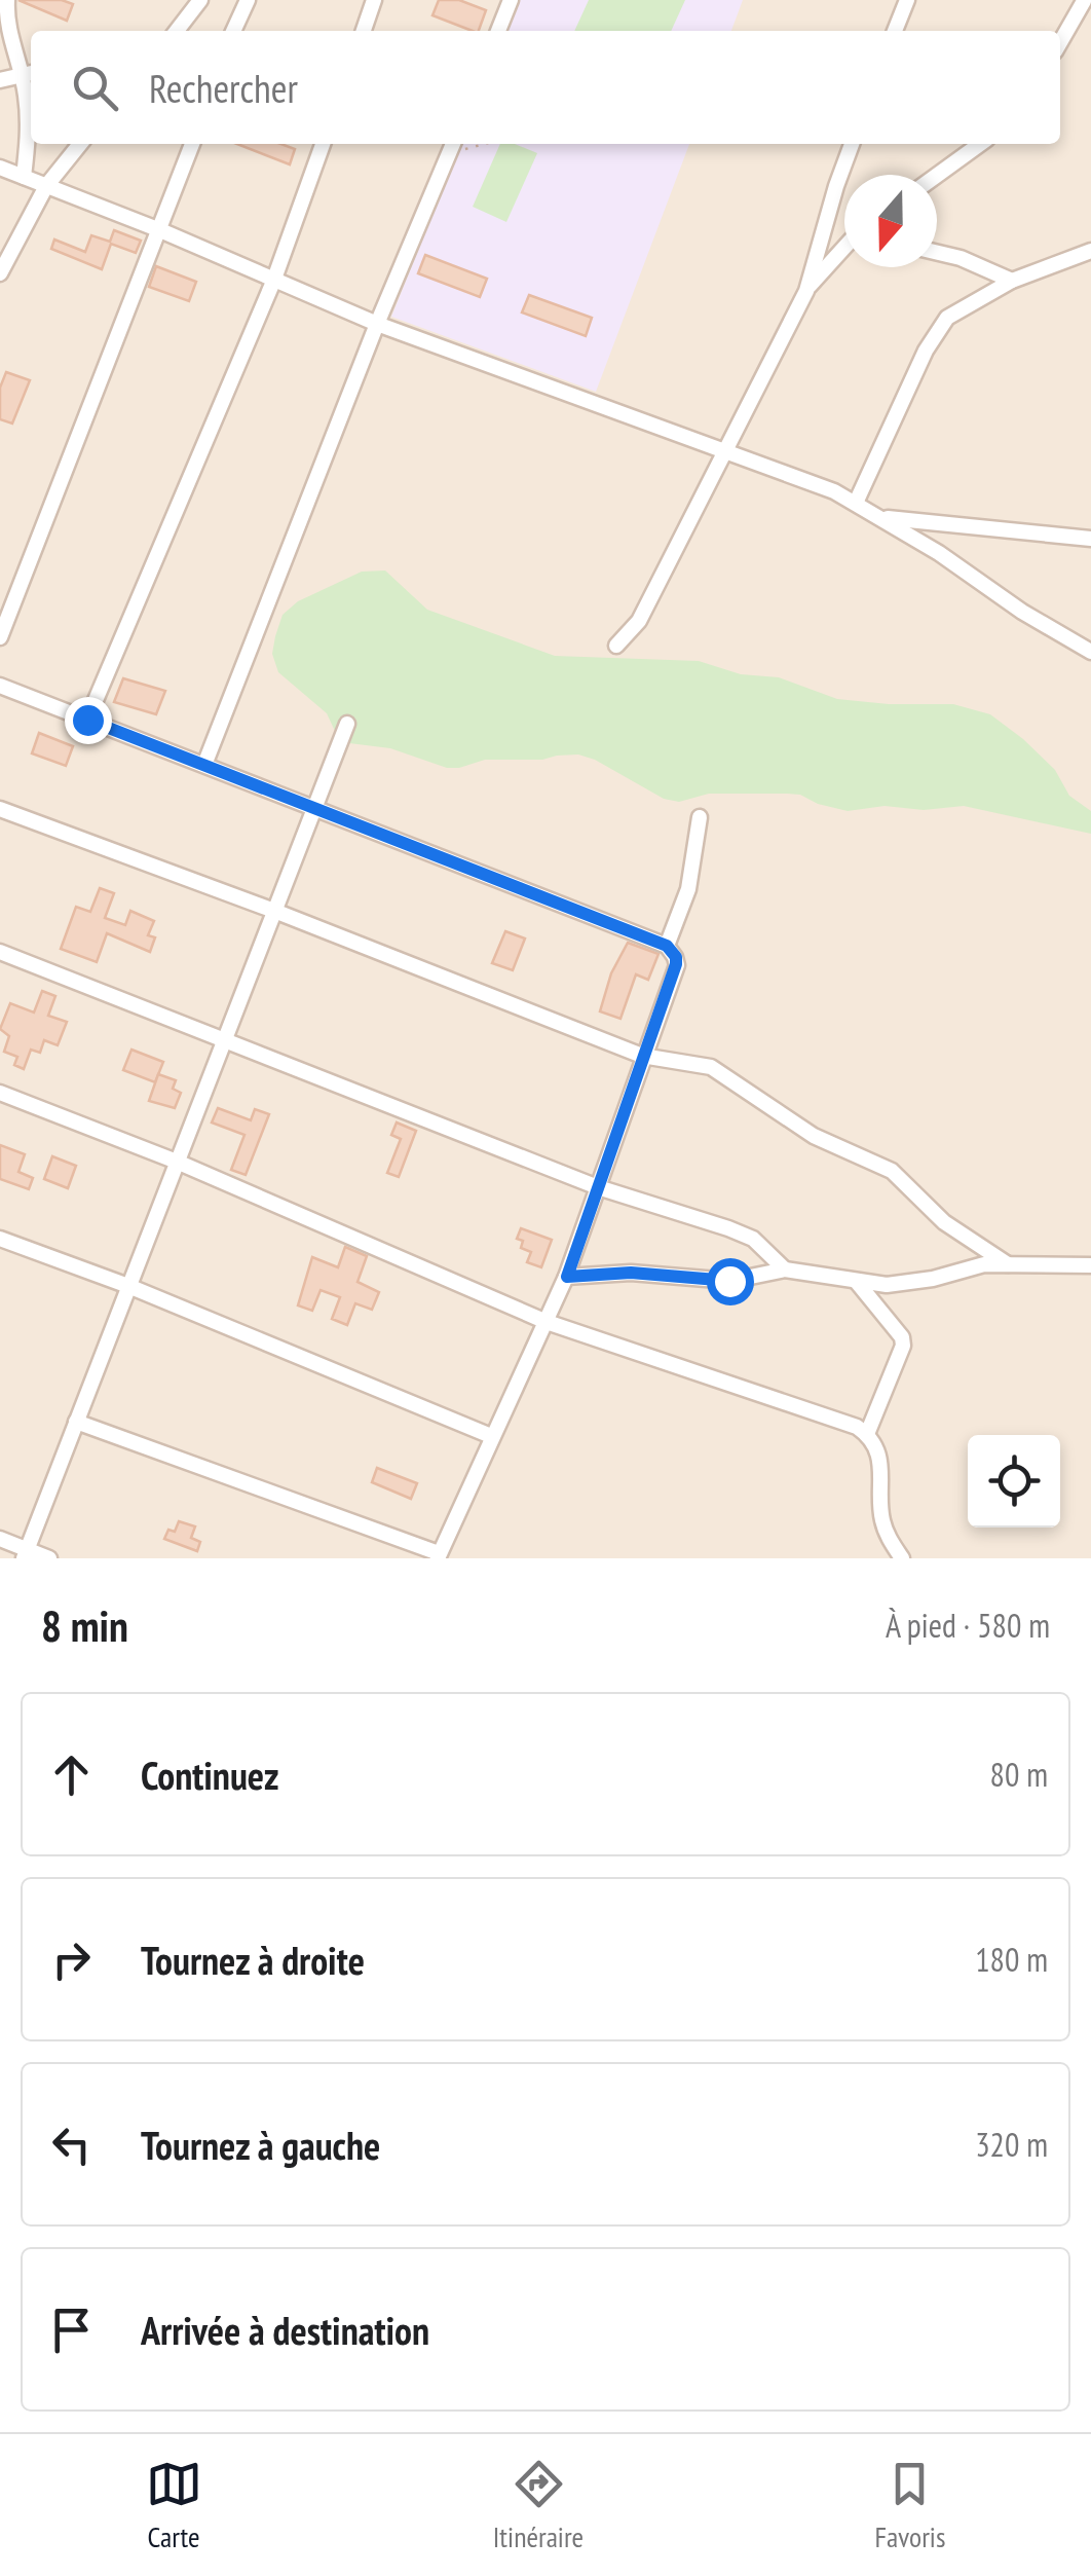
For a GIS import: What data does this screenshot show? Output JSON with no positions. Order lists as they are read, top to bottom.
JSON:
{
  "north": "bottom",
  "page": {
    "search": "Rechercher",
    "heading": ["8 min", "À pied · 580 m"],
    "list": [
      ["Continuez", "80 m"],
      ["Tournez à droite", "180 m"],
      ["Tournez à gauche", "320 m"],
      "Arrivée à destination"
    ],
    "nav": ["Carte", "Itinéraire", "Favoris"]
  }
}
